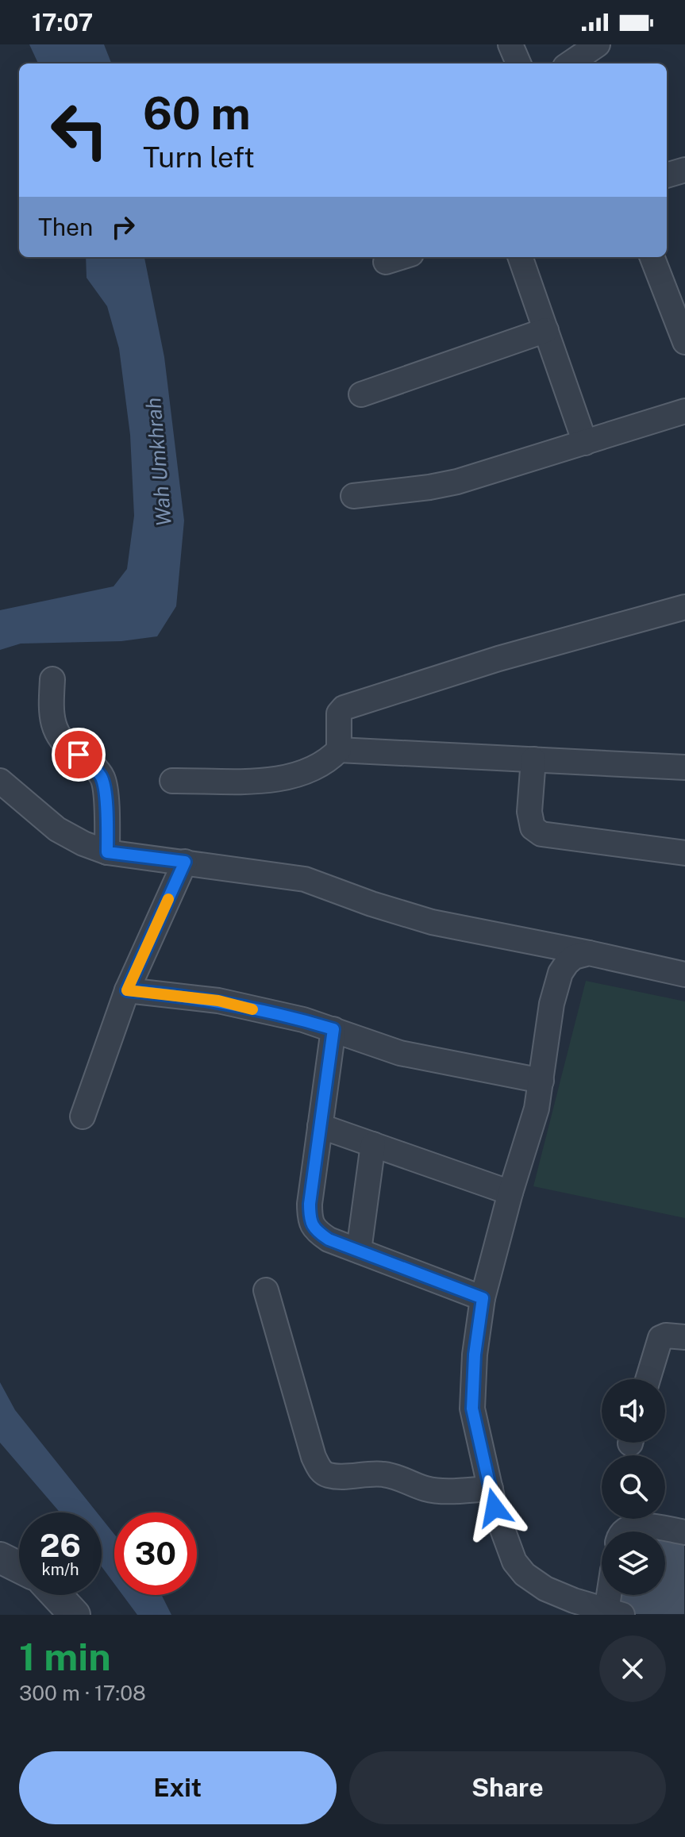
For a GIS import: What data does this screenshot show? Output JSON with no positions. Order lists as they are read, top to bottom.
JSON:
{
  "water": ["Wah Umkhrah"],
  "page": {
    "status": "17:07",
    "turn": ["60 m", "Turn left"],
    "then": "Then",
    "speed": "26 km/h",
    "limit": "30",
    "heading": ["1 min", "300 m · 17:08"],
    "buttons": ["Exit", "Share"]
  }
}
